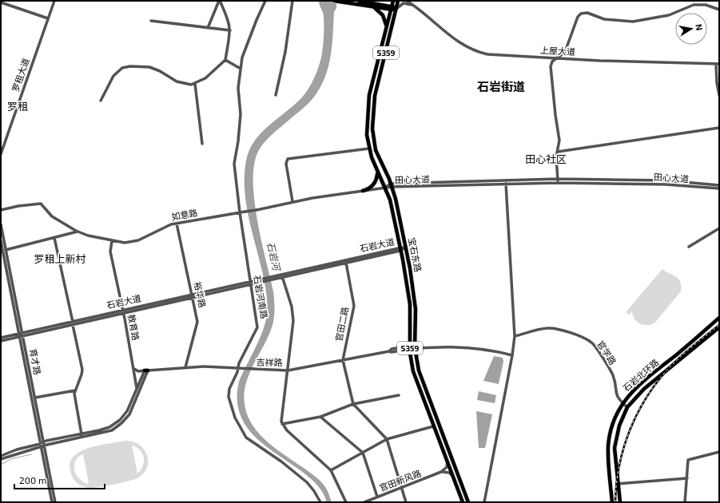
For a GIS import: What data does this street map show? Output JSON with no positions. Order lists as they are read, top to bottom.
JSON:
{
  "streets": {
    "main road": ["S359", "宝石东路", "石岩北环路"],
    "street": [
      "上屋大道",
      "罗租大道",
      "田心大道",
      "如意路",
      "石岩大道",
      "裕华路",
      "石岩河南路",
      "官田二路",
      "教育路",
      "官学路",
      "育才路",
      "吉祥路",
      "官田新风路"
    ]
  },
  "crossings": [
    ["田心大道", "如意路"],
    ["田心大道", "宝石东路"],
    ["如意路", "宝石东路"],
    ["如意路", "裕华路"],
    ["如意路", "石岩河南路"],
    ["如意路", "教育路"],
    ["石岩大道", "宝石东路"],
    ["石岩大道", "裕华路"],
    ["石岩大道", "石岩河南路"],
    ["石岩大道", "官田二路"],
    ["石岩大道", "教育路"],
    ["石岩大道", "育才路"],
    ["宝石东路", "吉祥路"],
    ["裕华路", "吉祥路"],
    ["石岩河南路", "吉祥路"],
    ["官田二路", "吉祥路"],
    ["官学路", "石岩北环路"]
  ],
  "districts": [
    "石岩街道",
    "罗租",
    "田心社区",
    "罗租上新村"
  ],
  "water": ["石岩河"],
  "scale_bar": "200 m",
  "north": "right"
}
